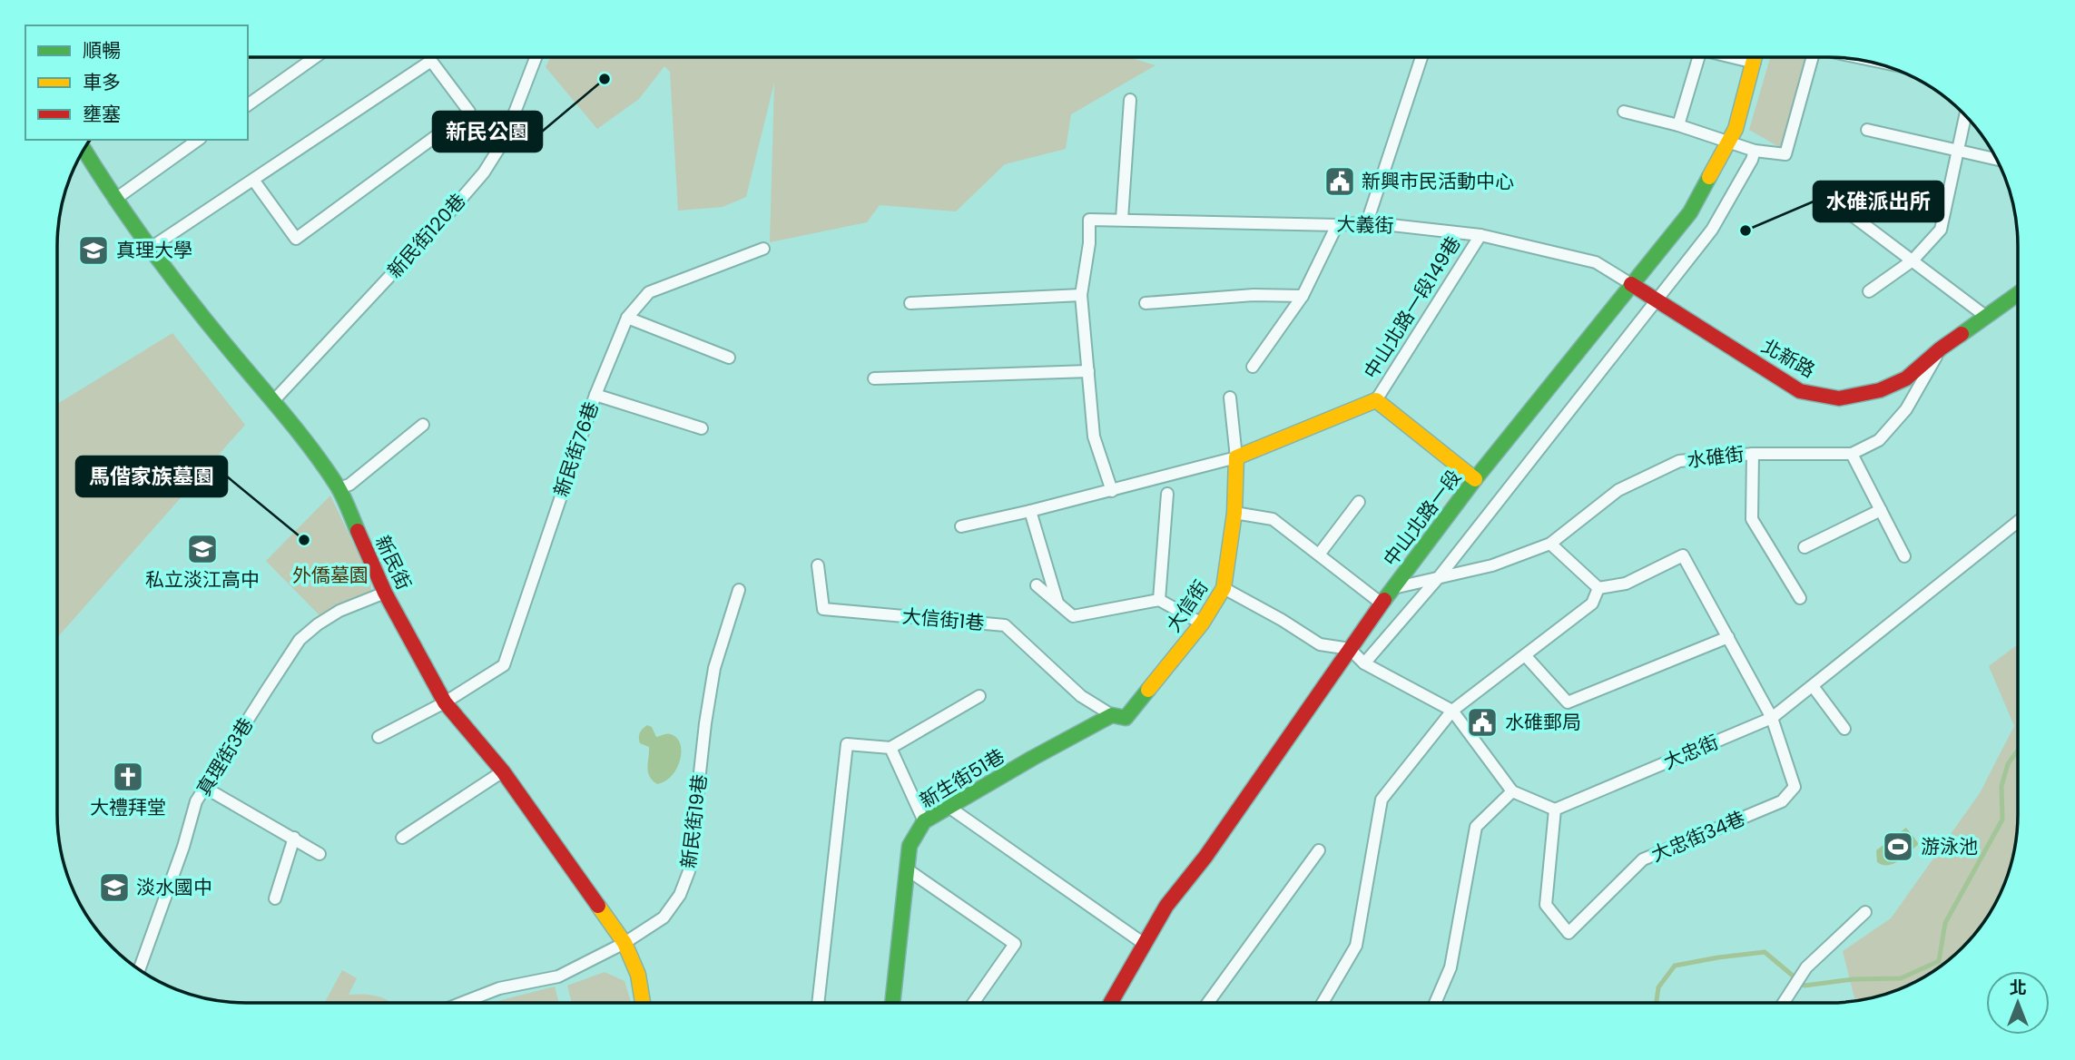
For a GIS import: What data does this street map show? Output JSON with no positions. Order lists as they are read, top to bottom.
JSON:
{
  "streets": {
    "street": [
      "大義街",
      "新民街120巷",
      "中山北路一段149巷",
      "北新路",
      "新民街76巷",
      "水碓街",
      "中山北路一段",
      "新民街",
      "大信街",
      "大信街1巷",
      "大忠街",
      "真理街3巷",
      "新生街51巷",
      "新民街19巷",
      "大忠街34巷"
    ]
  },
  "crossings": [
    ["大義街", "中山北路一段149巷"],
    ["大義街", "北新路"],
    ["大義街", "中山北路一段"],
    ["新民街120巷", "新民街"],
    ["中山北路一段149巷", "中山北路一段"],
    ["中山北路一段149巷", "大信街"],
    ["北新路", "水碓街"],
    ["北新路", "中山北路一段"],
    ["新民街76巷", "新民街"],
    ["水碓街", "中山北路一段"],
    ["新民街", "真理街3巷"],
    ["新民街", "新民街19巷"],
    ["大信街", "大信街1巷"],
    ["大信街", "新生街51巷"],
    ["大信街1巷", "新生街51巷"],
    ["大忠街", "大忠街34巷"]
  ],
  "parks": ["外僑墓園"],
  "places": {
    "other": ["新民公園", "水碓派出所", "馬偕家族墓園"],
    "public building": ["新興市民活動中心", "水碓郵局"],
    "school or university": ["真理大學", "私立淡江高中", "淡水國中"],
    "church": ["大禮拜堂"],
    "sports": ["游泳池"]
  },
  "legend": ["順暢", "車多", "壅塞"],
  "north": "top"
}
